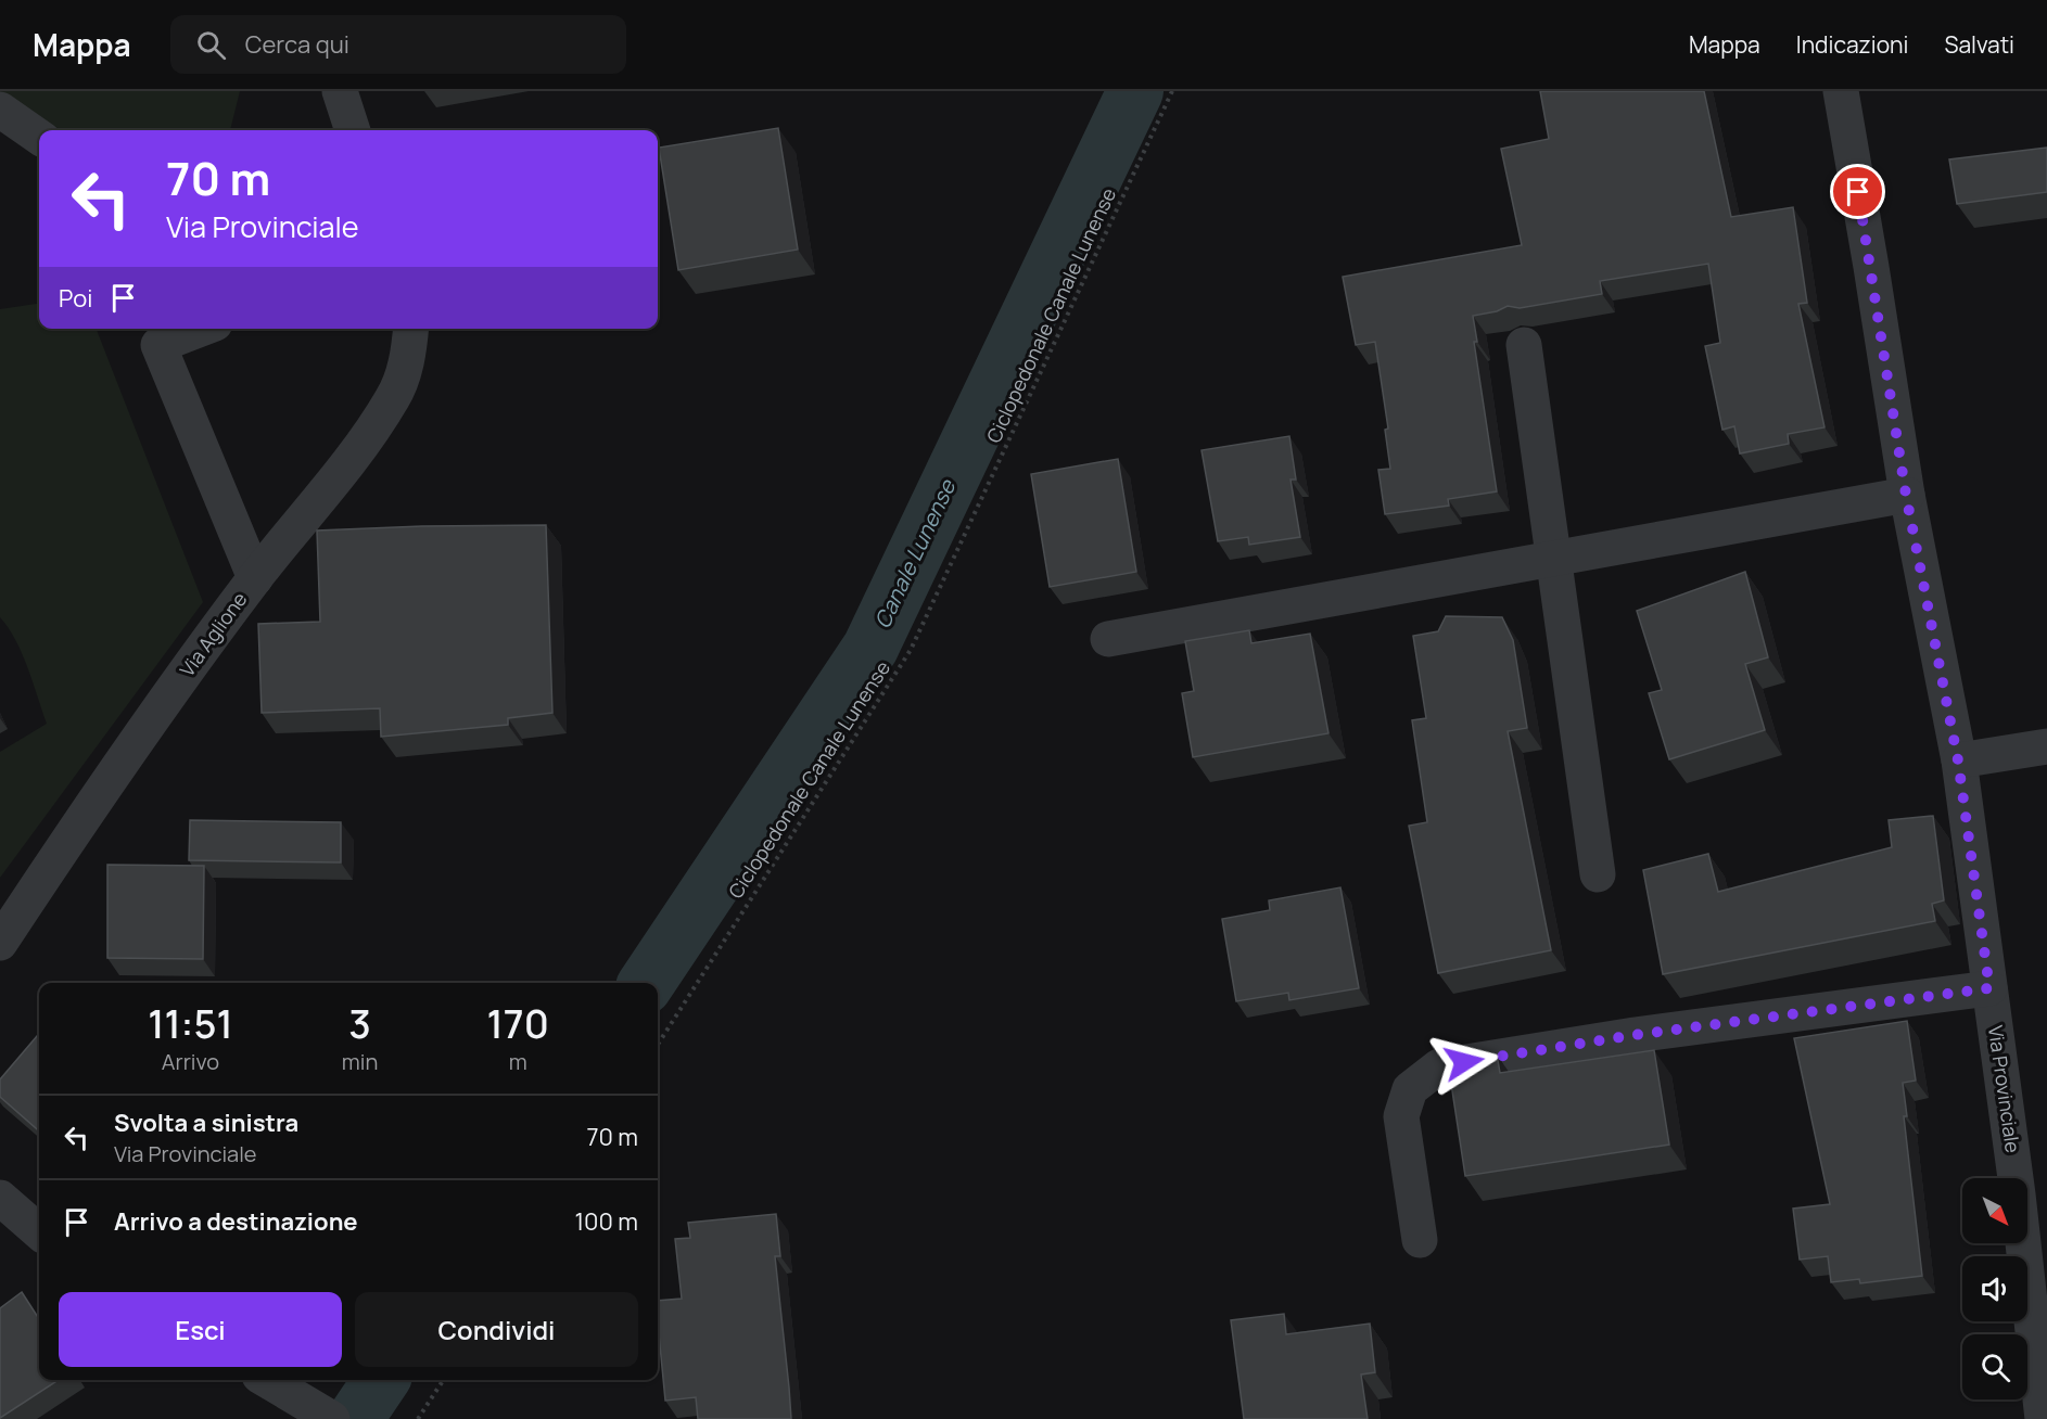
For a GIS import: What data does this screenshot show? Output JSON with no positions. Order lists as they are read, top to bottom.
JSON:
{
  "streets": {
    "street": ["Via Aglione", "Via Provinciale"],
    "path": ["Ciclopedonale Canale Lunense"]
  },
  "water": ["Canale Lunense"],
  "north": "bottom right",
  "page": {
    "header": "Mappa",
    "search": "Cerca qui",
    "nav": ["Mappa", "Indicazioni", "Salvati"],
    "turn": ["70 m", "Via Provinciale"],
    "then": "Poi",
    "eta": [
      "11:51",
      "Arrivo",
      "3",
      "min",
      "170",
      "m"
    ],
    "list": [
      {
        "name": "Svolta a sinistra",
        "note": "Via Provinciale",
        "value": "70 m"
      },
      {
        "name": "Arrivo a destinazione",
        "value": "100 m"
      }
    ],
    "buttons": ["Esci", "Condividi"]
  }
}
